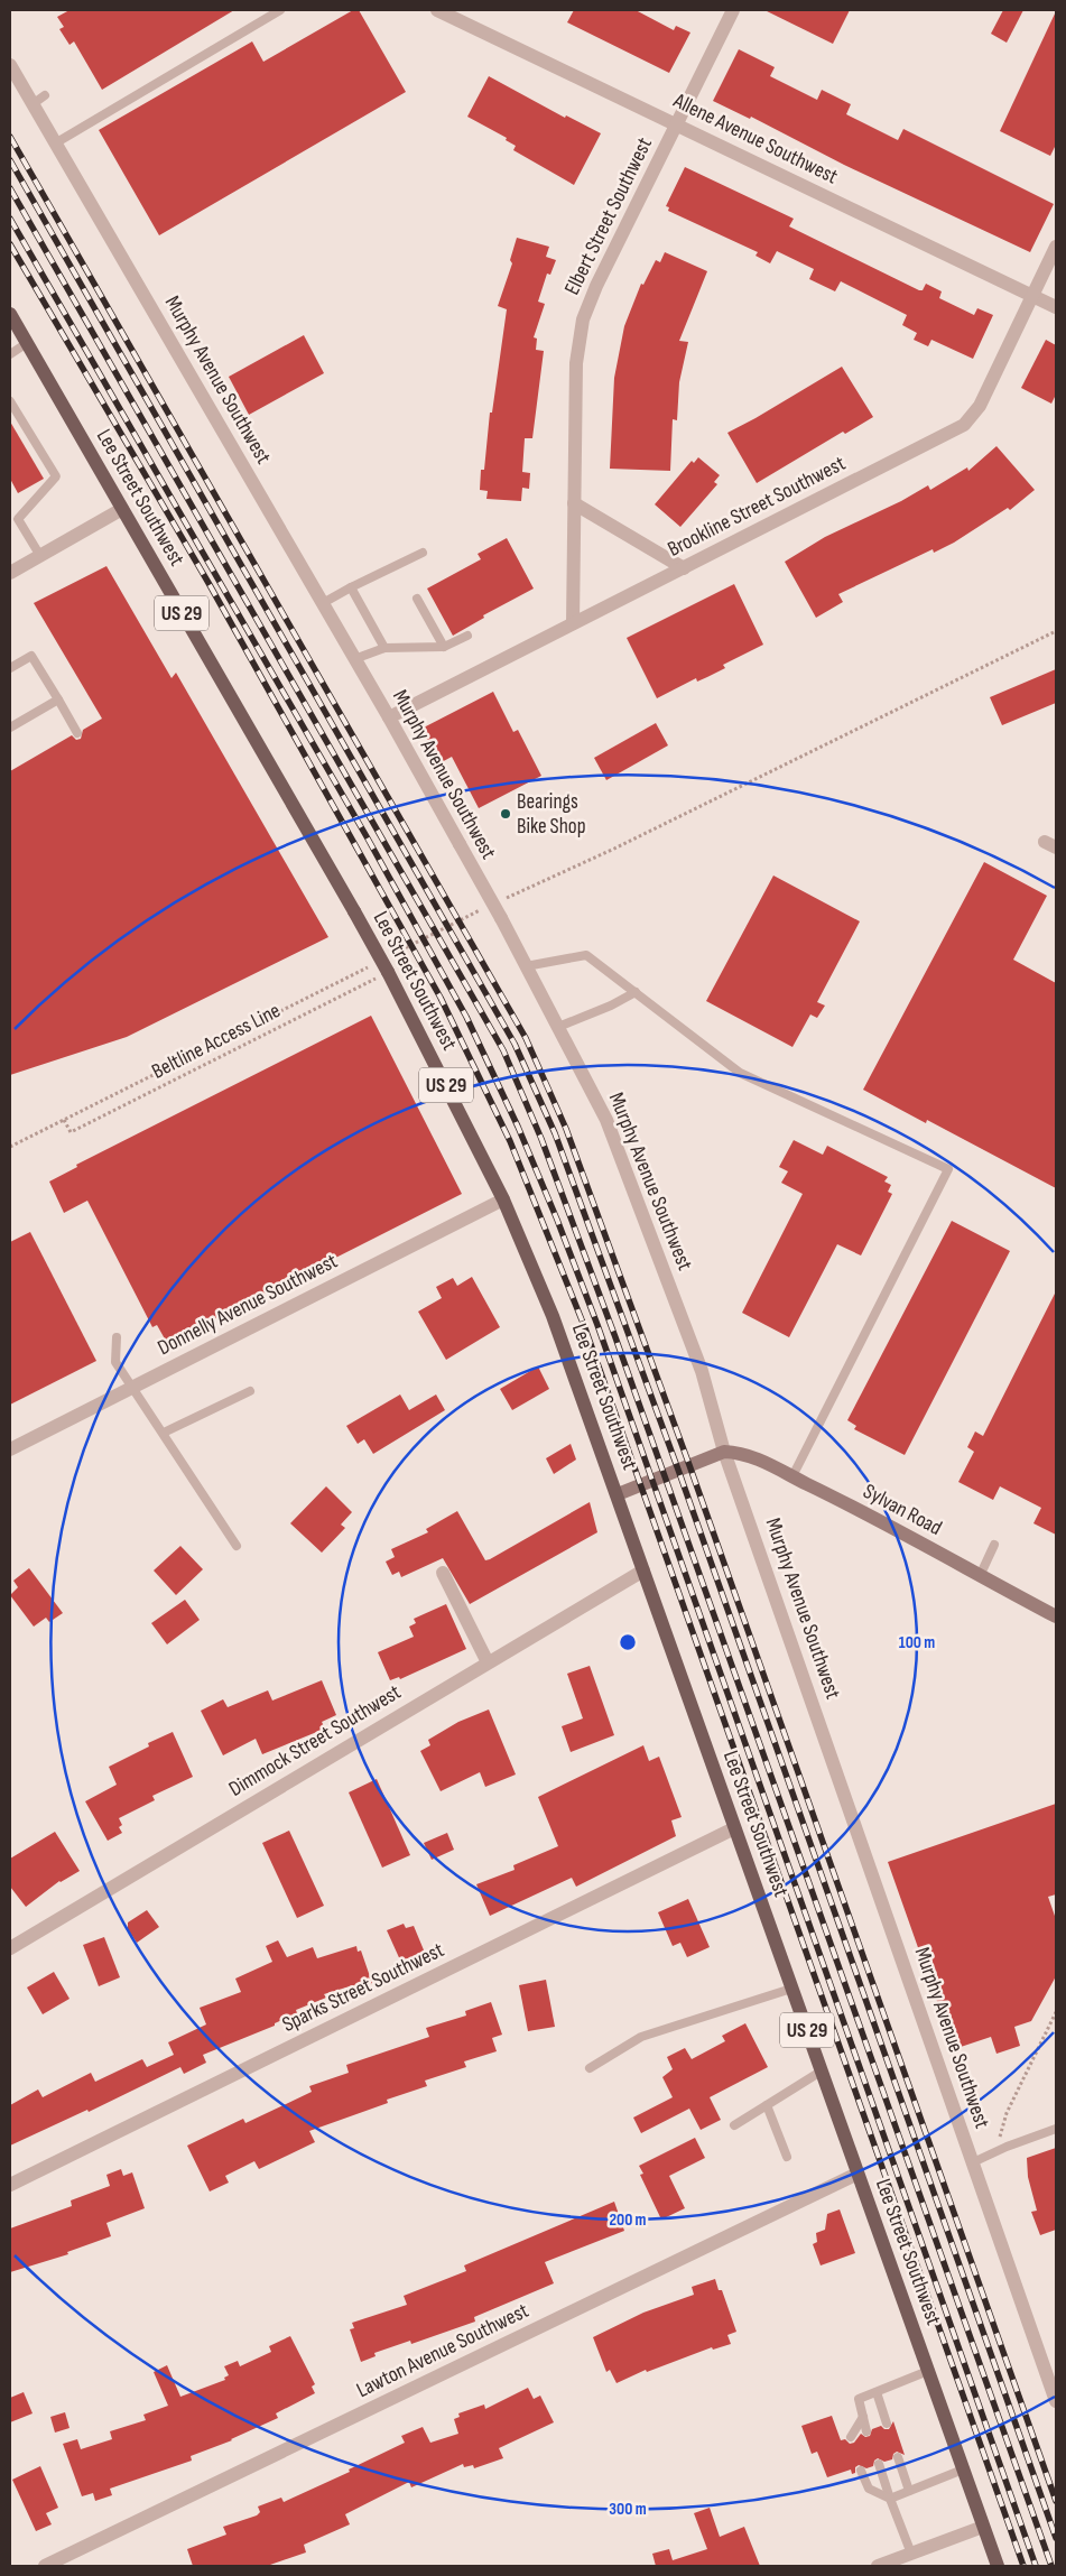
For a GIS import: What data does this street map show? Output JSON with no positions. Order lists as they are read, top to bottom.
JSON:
{
  "streets": {
    "main road": ["Lee Street Southwest", "US 29", "Sylvan Road"],
    "street": [
      "Allene Avenue Southwest",
      "Elbert Street Southwest",
      "Murphy Avenue Southwest",
      "Brookline Street Southwest",
      "Donnelly Avenue Southwest",
      "Dimmock Street Southwest",
      "Sparks Street Southwest",
      "Lawton Avenue Southwest"
    ],
    "path": ["Beltline Access Line"]
  },
  "crossings": [
    ["Allene Avenue Southwest", "Elbert Street Southwest"],
    ["Allene Avenue Southwest", "Brookline Street Southwest"],
    ["Elbert Street Southwest", "Brookline Street Southwest"],
    ["Murphy Avenue Southwest", "Brookline Street Southwest"],
    ["Murphy Avenue Southwest", "Sylvan Road"],
    ["Lee Street Southwest", "Beltline Access Line"],
    ["Lee Street Southwest", "Donnelly Avenue Southwest"],
    ["Lee Street Southwest", "Dimmock Street Southwest"],
    ["Lee Street Southwest", "Sparks Street Southwest"],
    ["Lee Street Southwest", "Lawton Avenue Southwest"]
  ],
  "places": ["Bearings Bike Shop"],
  "rings": ["100 m", "200 m", "300 m"]
}
